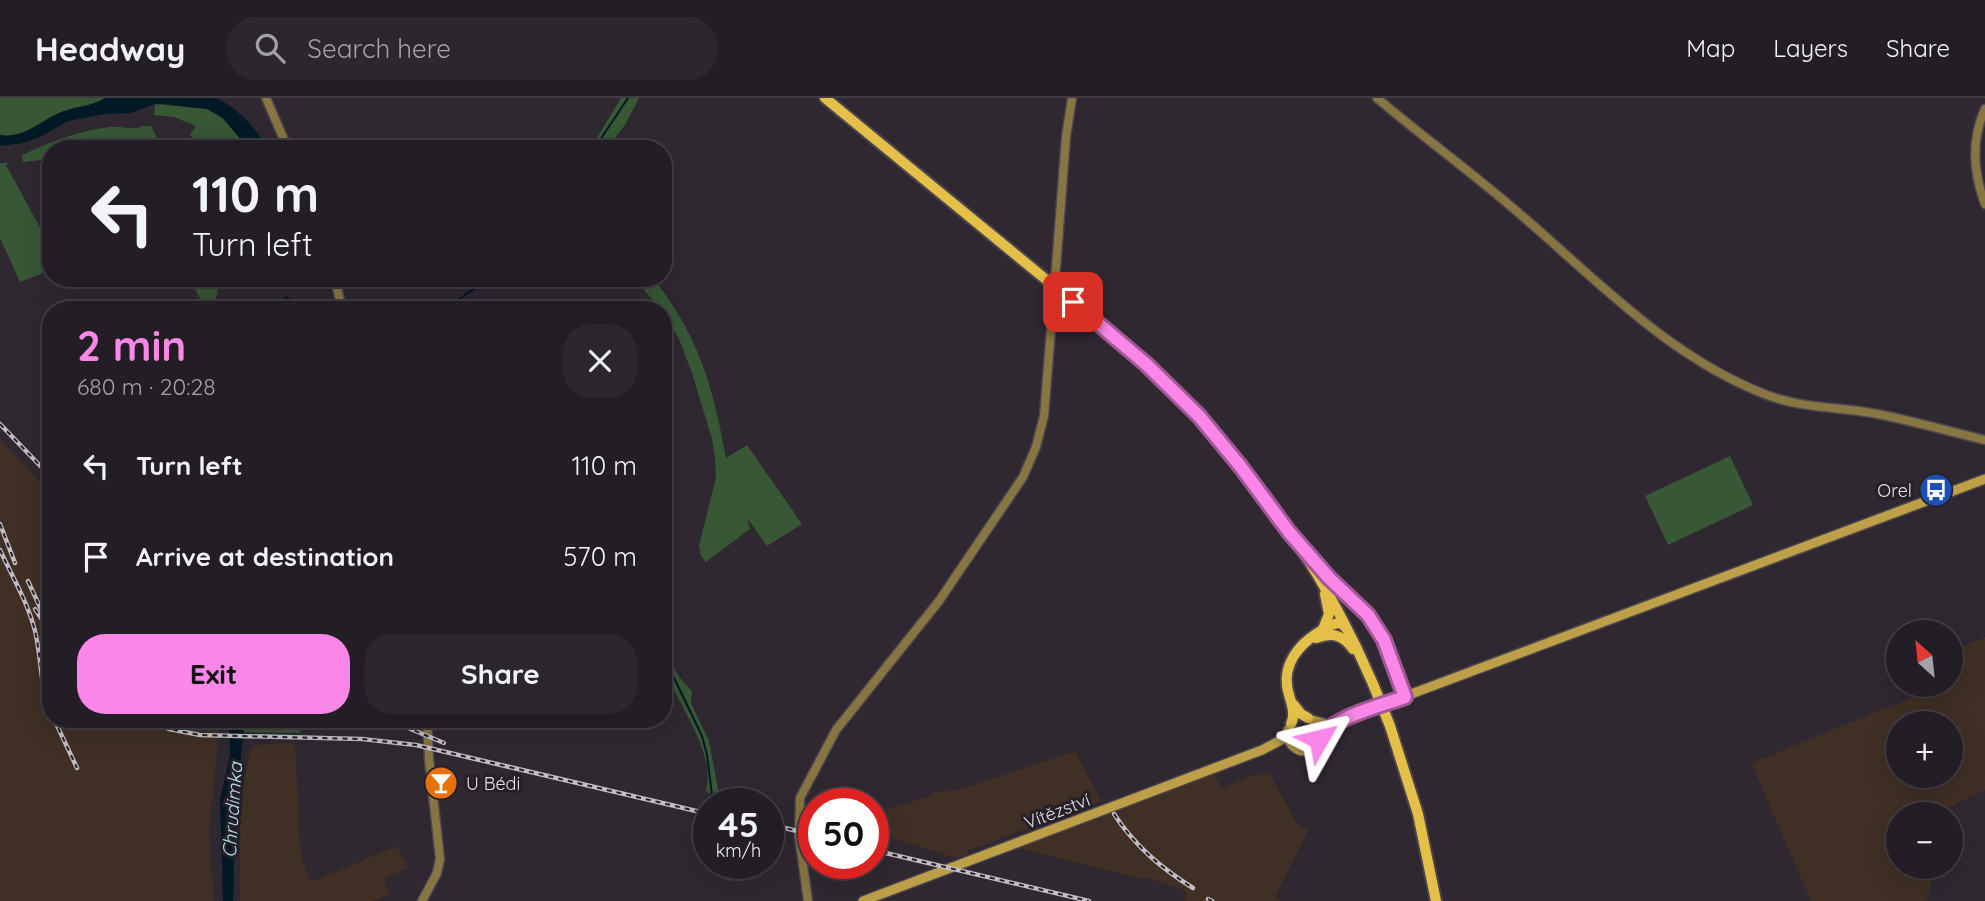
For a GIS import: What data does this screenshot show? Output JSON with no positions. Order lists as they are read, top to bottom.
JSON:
{
  "streets": {
    "main road": ["Vítězství"]
  },
  "water": ["Chrudimka"],
  "places": {
    "bus stop": ["Orel"],
    "bar": ["U Bédi"]
  },
  "north": "top left",
  "page": {
    "header": "Headway",
    "search": "Search here",
    "nav": ["Map", "Layers", "Share"],
    "turn": ["110 m", "Turn left"],
    "heading": ["2 min", "680 m · 20:28"],
    "list": [
      {
        "name": "Turn left",
        "value": "110 m"
      },
      {
        "name": "Arrive at destination",
        "value": "570 m"
      }
    ],
    "map_buttons": ["+", "−"],
    "buttons": ["Exit", "Share"],
    "speed": "45 km/h",
    "limit": "50"
  }
}
